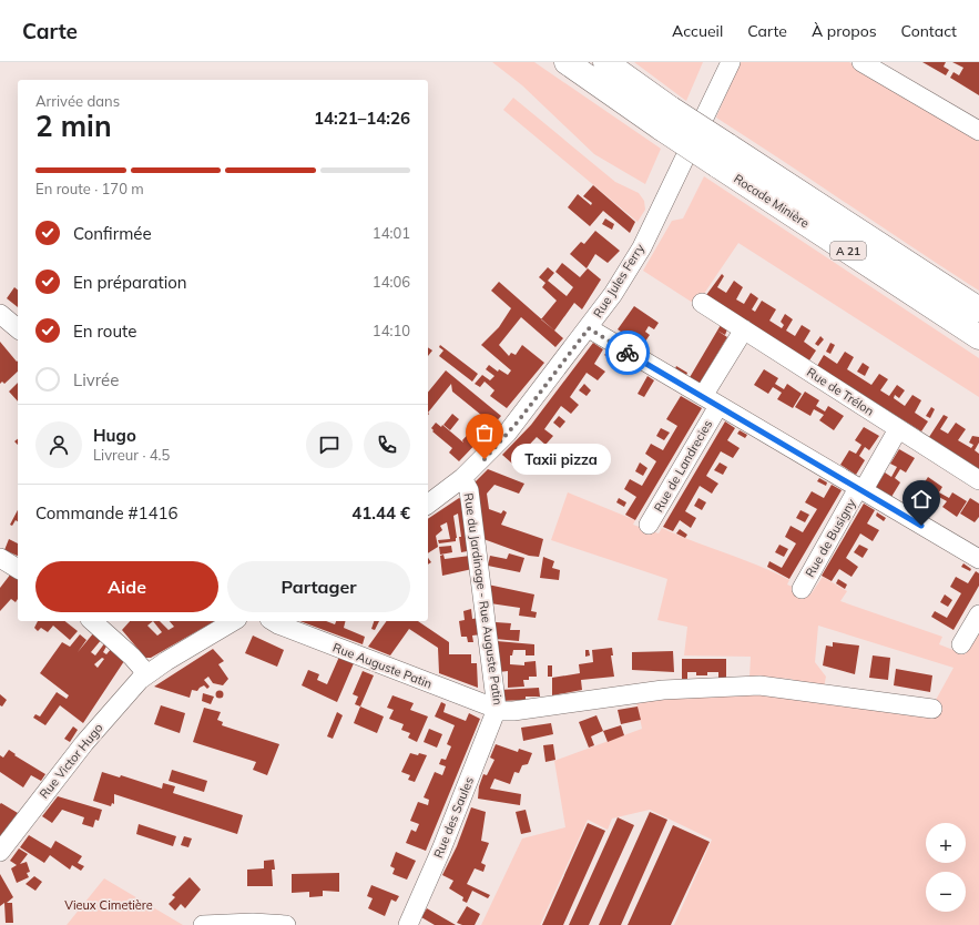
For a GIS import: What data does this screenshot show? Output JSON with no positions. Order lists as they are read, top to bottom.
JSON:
{
  "streets": {
    "highway": ["Rocade Minière", "A 21"],
    "street": [
      "Rue Jules Ferry",
      "Rue de Trélon",
      "Rue de Landrecies",
      "Rue de Busigny",
      "Rue du Jardinage - Rue Auguste Patin",
      "Rue Auguste Patin",
      "Rue Victor Hugo",
      "Rue des Saules"
    ]
  },
  "crossings": [
    ["Rue Jules Ferry", "Rue du Jardinage - Rue Auguste Patin"],
    ["Rue de Trélon", "Rue de Landrecies"],
    ["Rue de Trélon", "Rue de Busigny"],
    ["Rue du Jardinage - Rue Auguste Patin", "Rue Auguste Patin"],
    ["Rue du Jardinage - Rue Auguste Patin", "Rue des Saules"],
    ["Rue Auguste Patin", "Rue des Saules"]
  ],
  "parks": ["Vieux Cimetière"],
  "places": ["Taxii pizza"],
  "page": {
    "header": "Carte",
    "nav": [
      "Accueil",
      "Carte",
      "À propos",
      "Contact"
    ],
    "heading": ["2 min", "Arrivée dans", "14:21–14:26"],
    "panel": [
      "Hugo",
      "Livreur · 4.5",
      "Commande #1416",
      "41.44 €"
    ],
    "bar": "En route · 170 m",
    "list": [
      ["Confirmée", "14:01"],
      ["En préparation", "14:06"],
      ["En route", "14:10"],
      "Livrée"
    ],
    "bubble": "Taxii pizza",
    "buttons": ["Aide", "Partager"],
    "map_buttons": ["+", "−"]
  }
}
